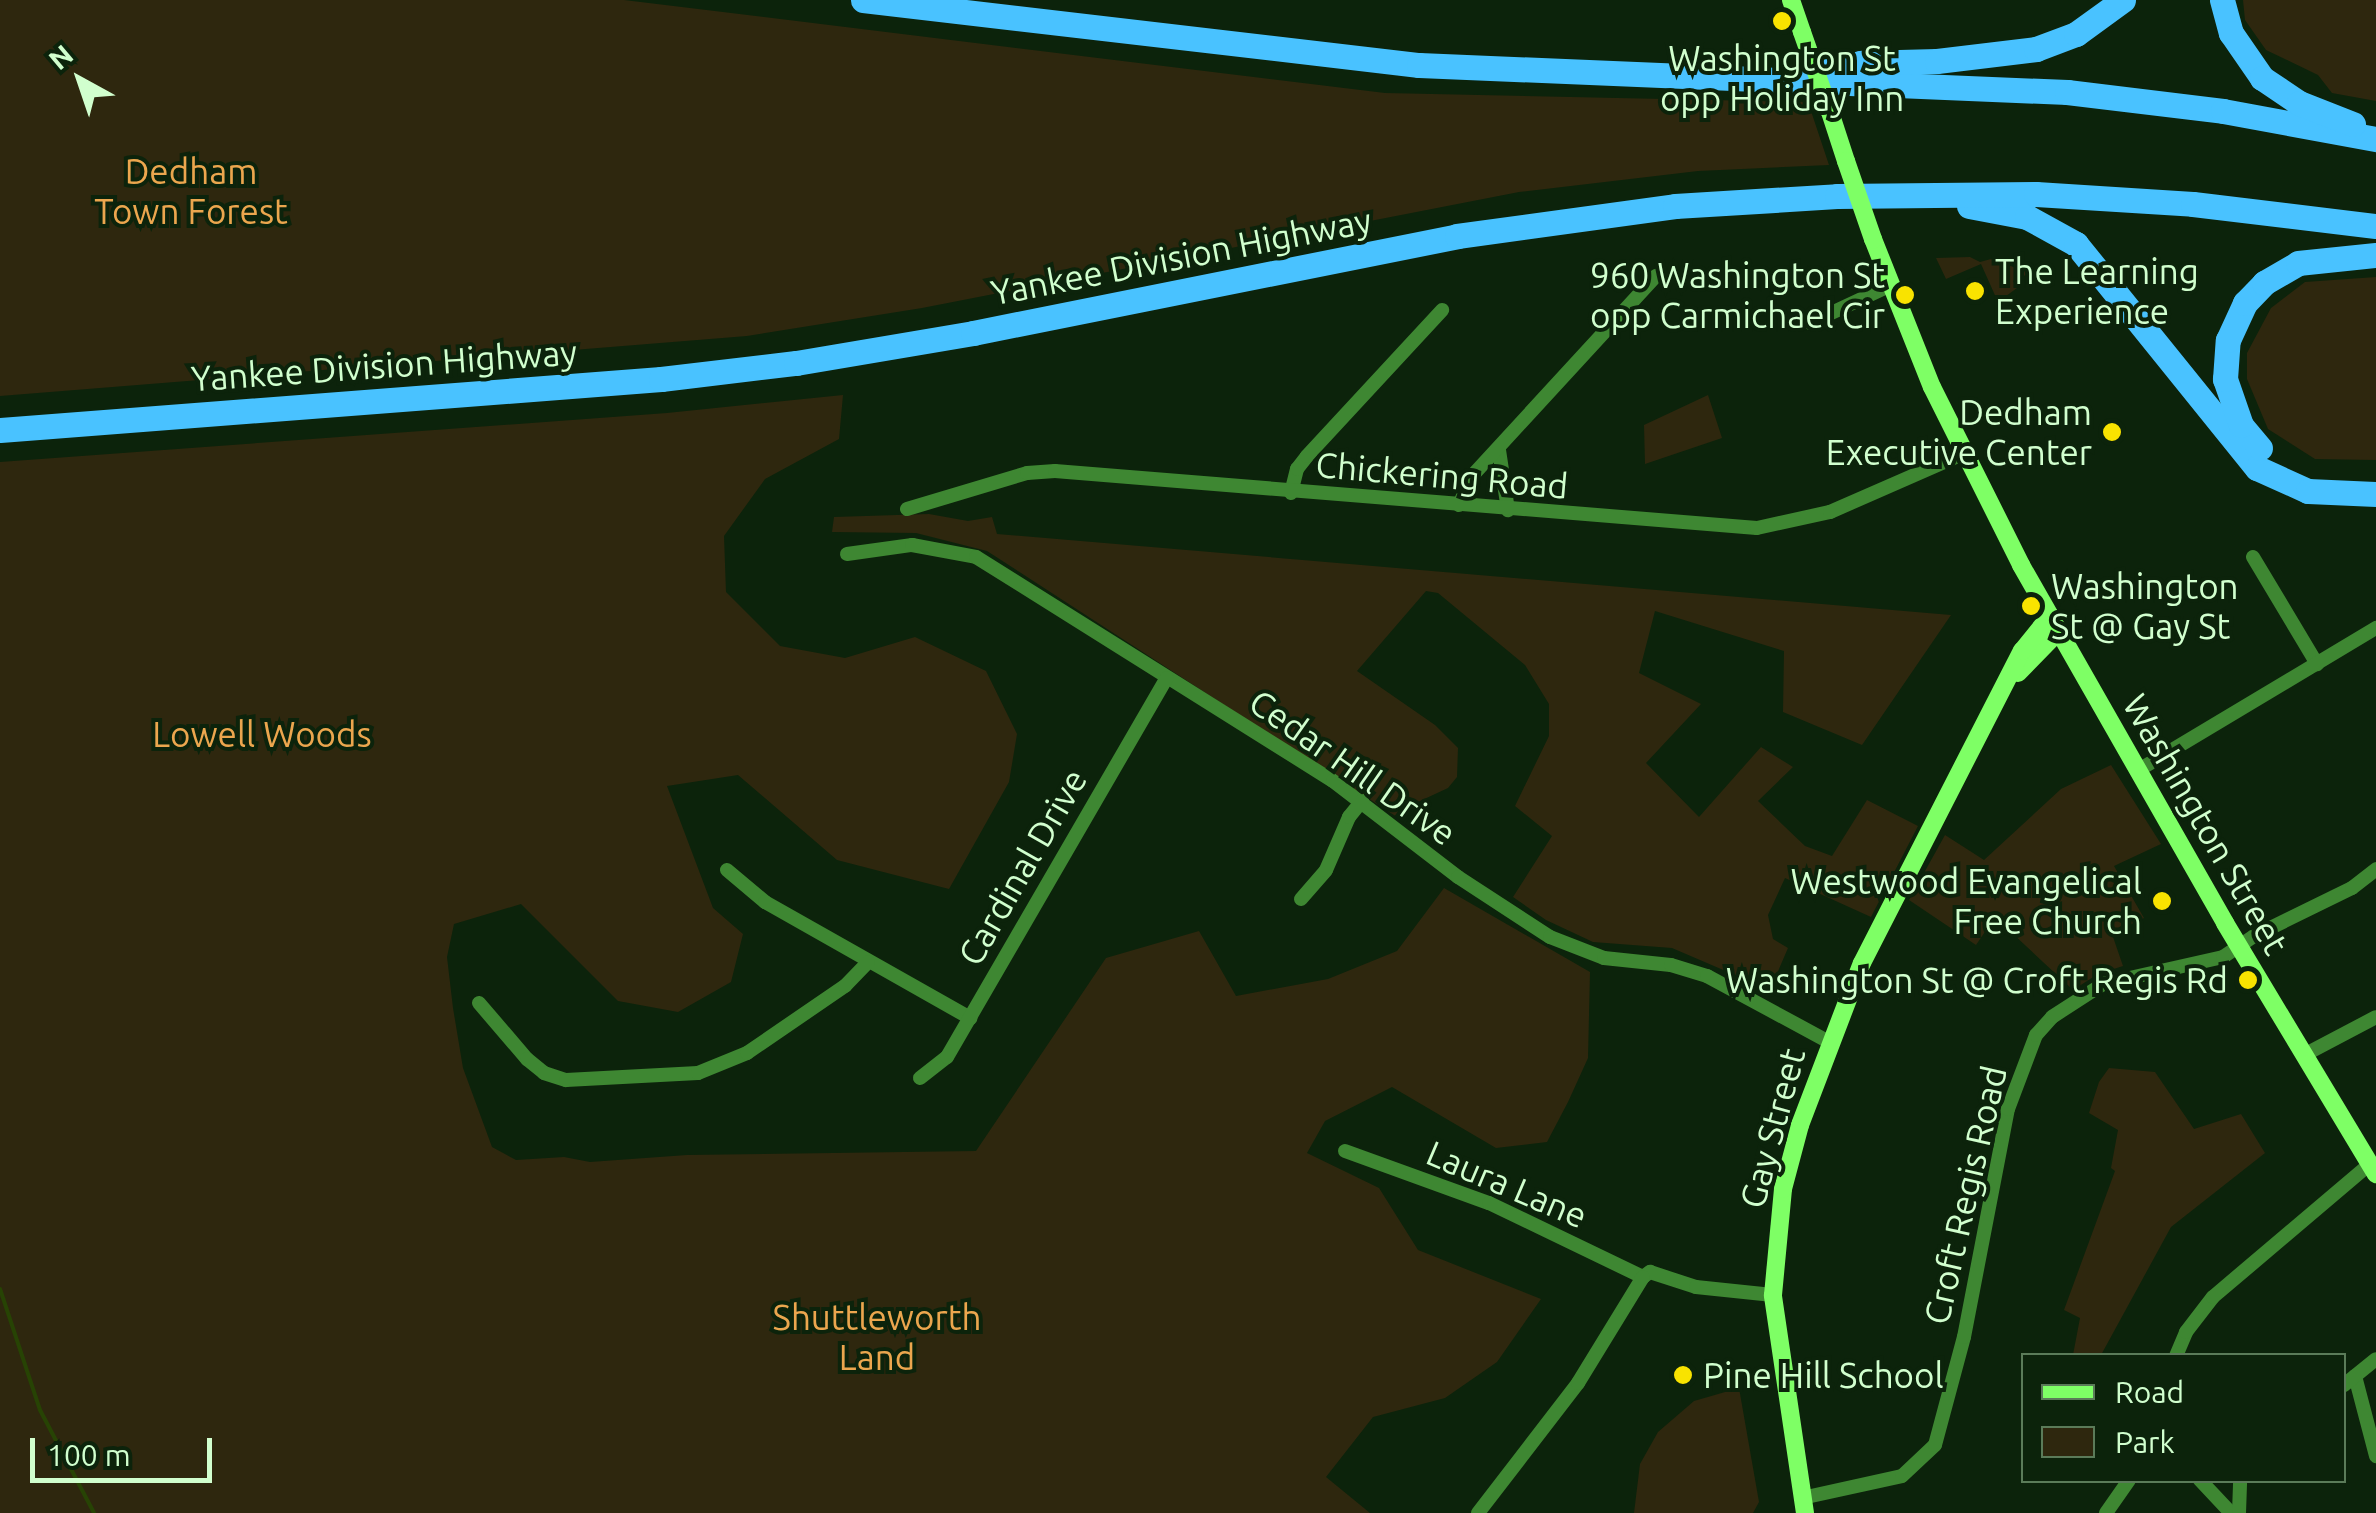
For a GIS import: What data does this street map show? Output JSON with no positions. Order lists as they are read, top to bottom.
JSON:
{
  "streets": {
    "highway": ["Yankee Division Highway"],
    "main road": ["Washington Street", "Gay Street"],
    "street": [
      "Chickering Road",
      "Cedar Hill Drive",
      "Cardinal Drive",
      "Laura Lane",
      "Croft Regis Road"
    ]
  },
  "crossings": [
    ["Chickering Road", "Washington Street"],
    ["Cedar Hill Drive", "Cardinal Drive"],
    ["Cedar Hill Drive", "Gay Street"],
    ["Washington Street", "Gay Street"],
    ["Washington Street", "Croft Regis Road"],
    ["Gay Street", "Laura Lane"],
    ["Gay Street", "Croft Regis Road"]
  ],
  "parks": ["Dedham Town Forest", "Lowell Woods", "Shuttleworth Land"],
  "places": [
    "Washington St opp Holiday Inn",
    "The Learning Experience",
    "960 Washington St opp Carmichael Cir",
    "Dedham Executive Center",
    "Washington St @ Gay St",
    "Westwood Evangelical Free Church",
    "Washington St @ Croft Regis Rd",
    "Pine Hill School"
  ],
  "legend": ["Road", "Park"],
  "scale_bar": "100 m",
  "north": "top left"
}
